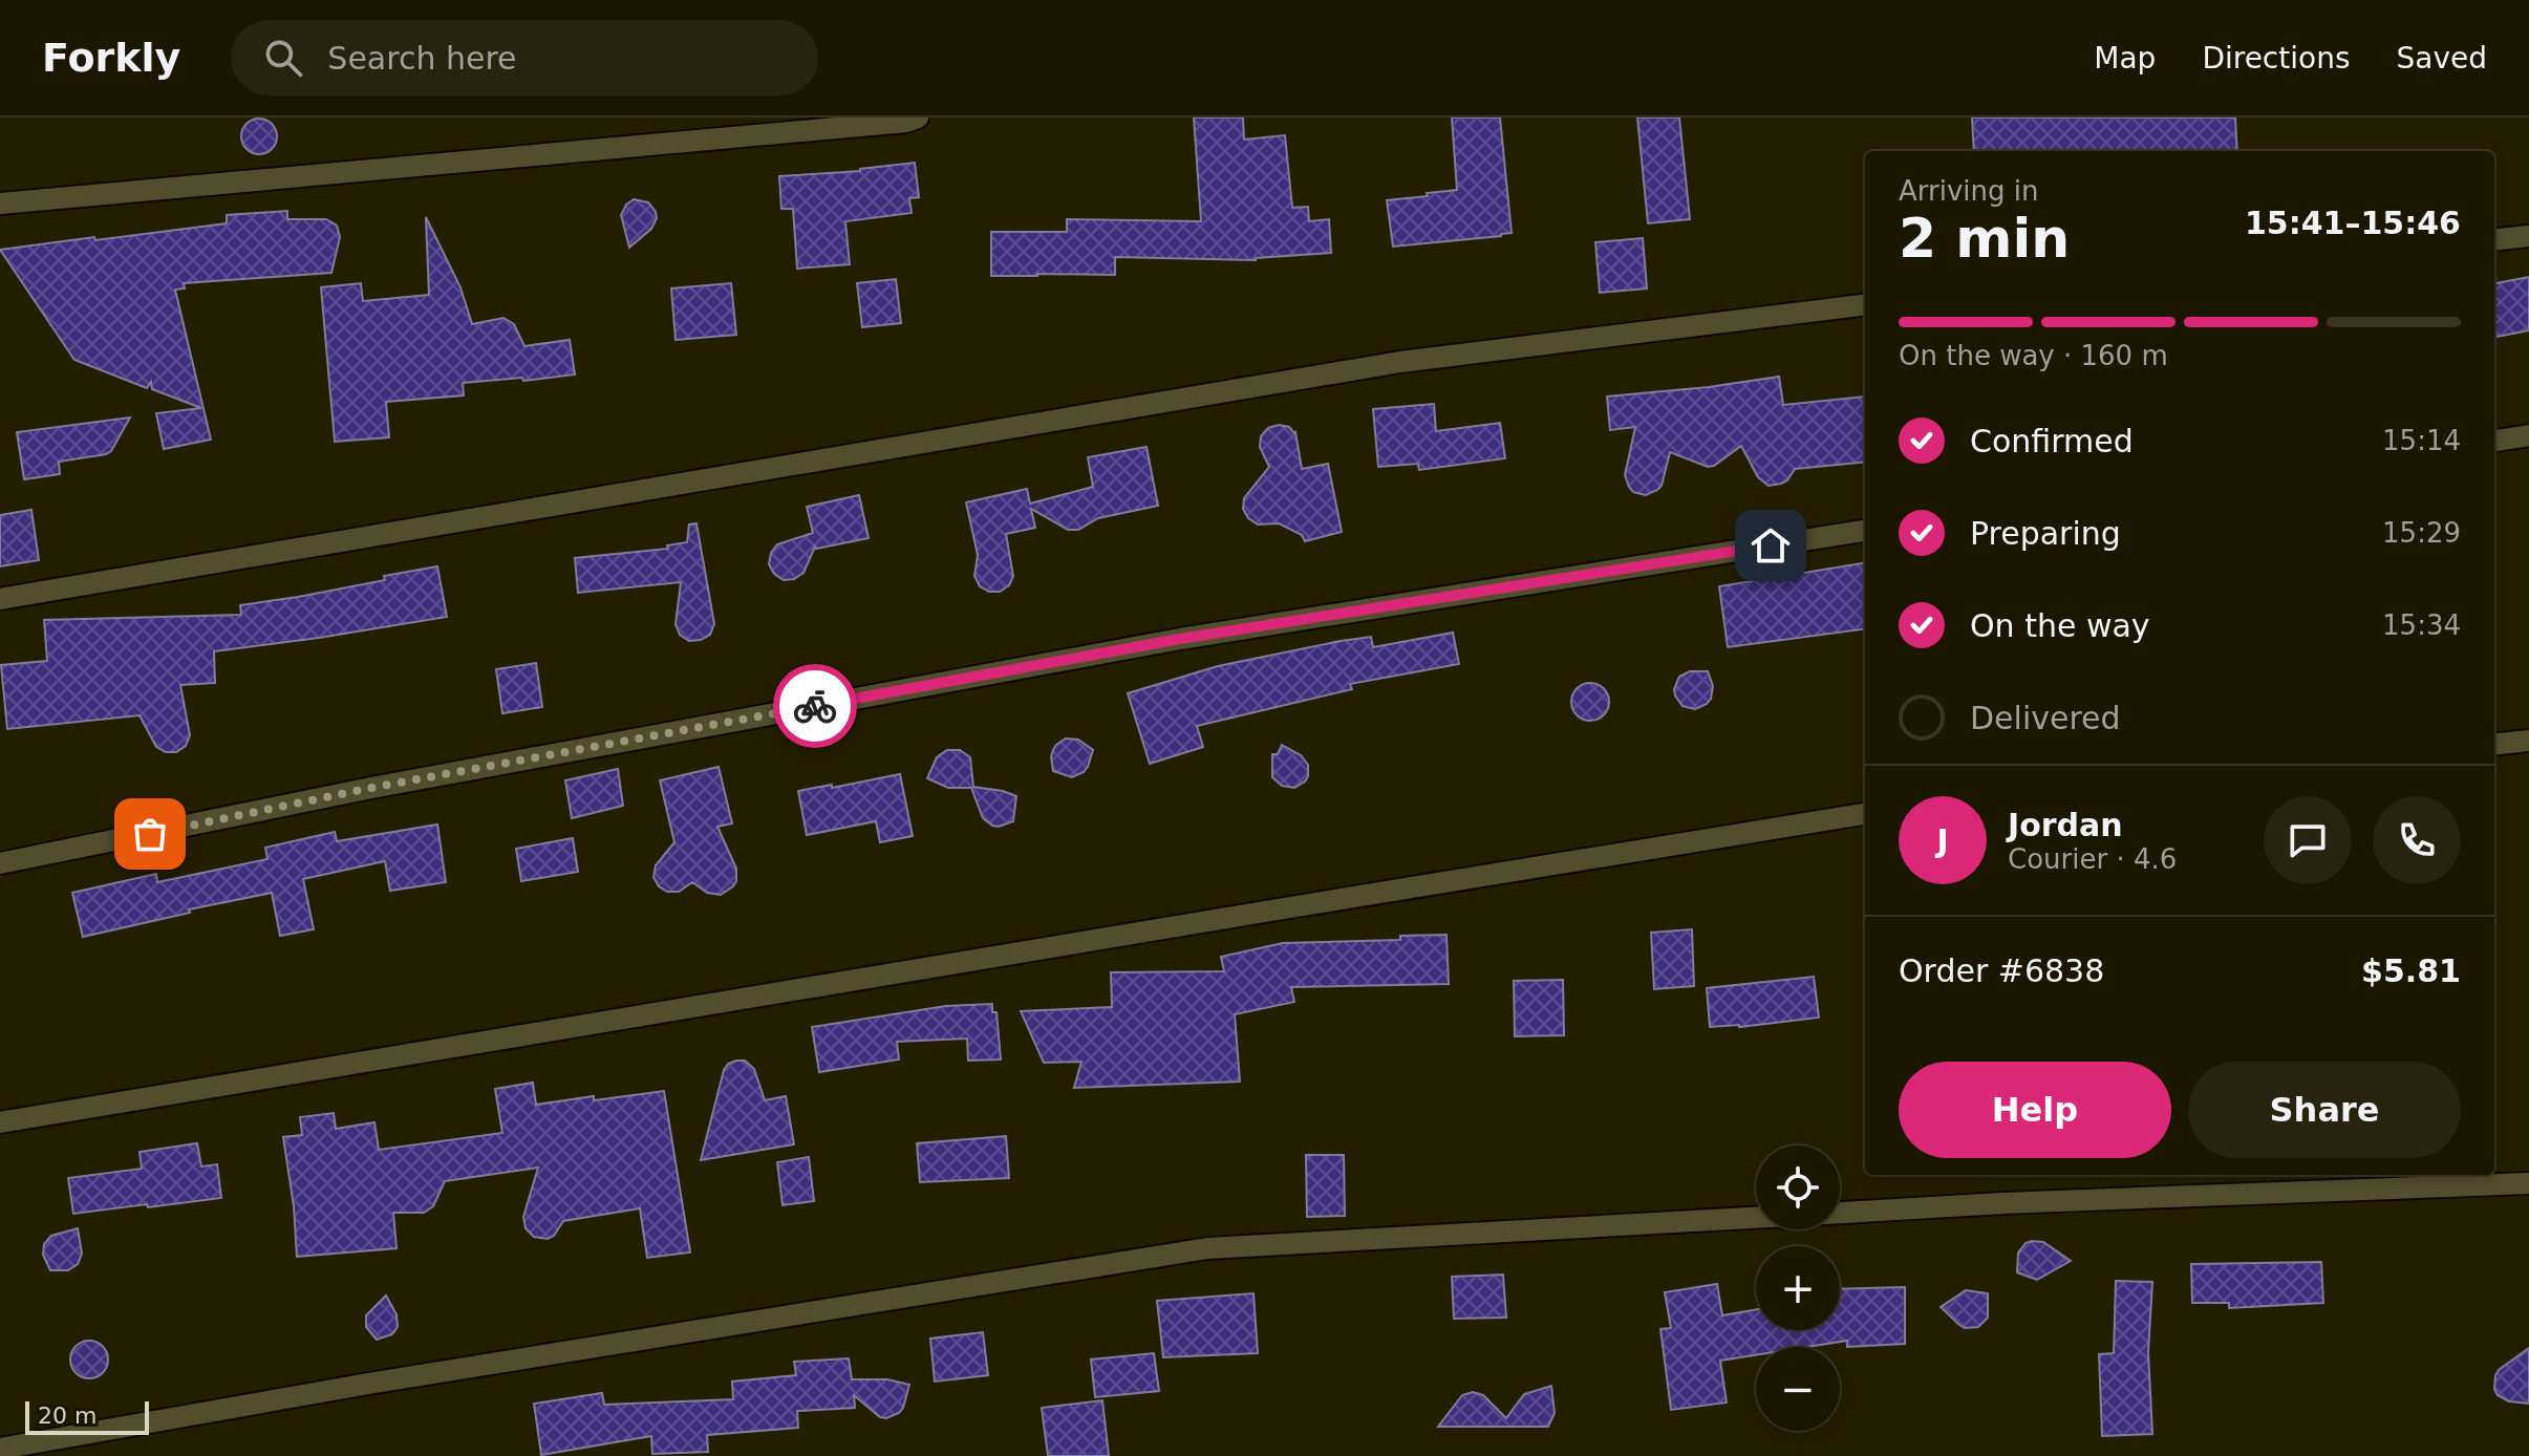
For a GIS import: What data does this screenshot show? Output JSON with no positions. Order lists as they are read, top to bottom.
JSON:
{
  "scale_bar": "20 m",
  "page": {
    "header": "Forkly",
    "search": "Search here",
    "nav": ["Map", "Directions", "Saved"],
    "heading": ["2 min", "Arriving in", "15:41–15:46"],
    "panel": [
      "Jordan",
      "Courier · 4.6",
      "Order #6838",
      "$5.81"
    ],
    "bar": "On the way · 160 m",
    "list": [
      ["Confirmed", "15:14"],
      ["Preparing", "15:29"],
      ["On the way", "15:34"],
      "Delivered"
    ],
    "round": "J",
    "buttons": ["Help", "Share"],
    "map_buttons": ["+", "−"],
    "scale": "20 m"
  }
}
